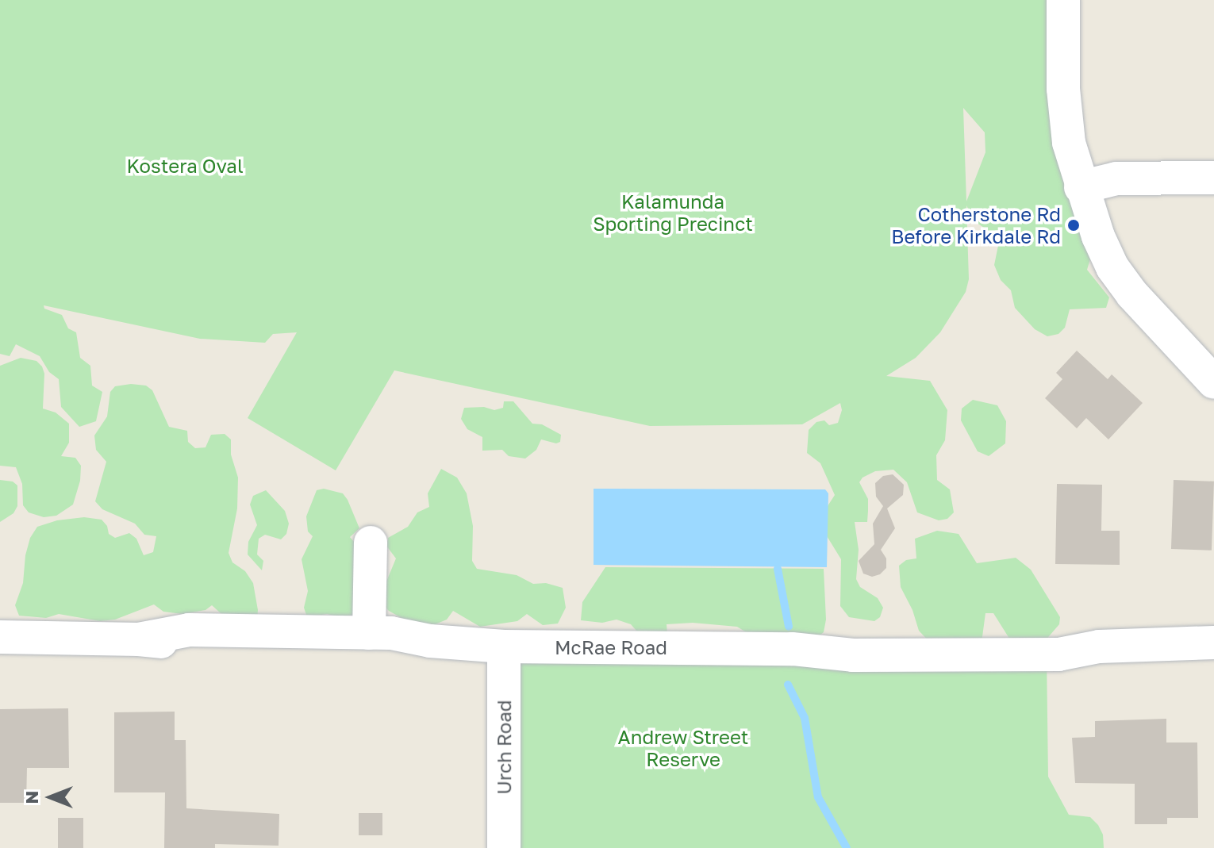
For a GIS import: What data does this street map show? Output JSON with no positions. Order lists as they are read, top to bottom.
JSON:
{
  "streets": {
    "street": ["McRae Road", "Urch Road"]
  },
  "crossings": [
    ["McRae Road", "Urch Road"]
  ],
  "parks": ["Kostera Oval", "Kalamunda Sporting Precinct", "Andrew Street Reserve"],
  "places": ["Cotherstone Rd Before Kirkdale Rd"],
  "north": "left"
}
